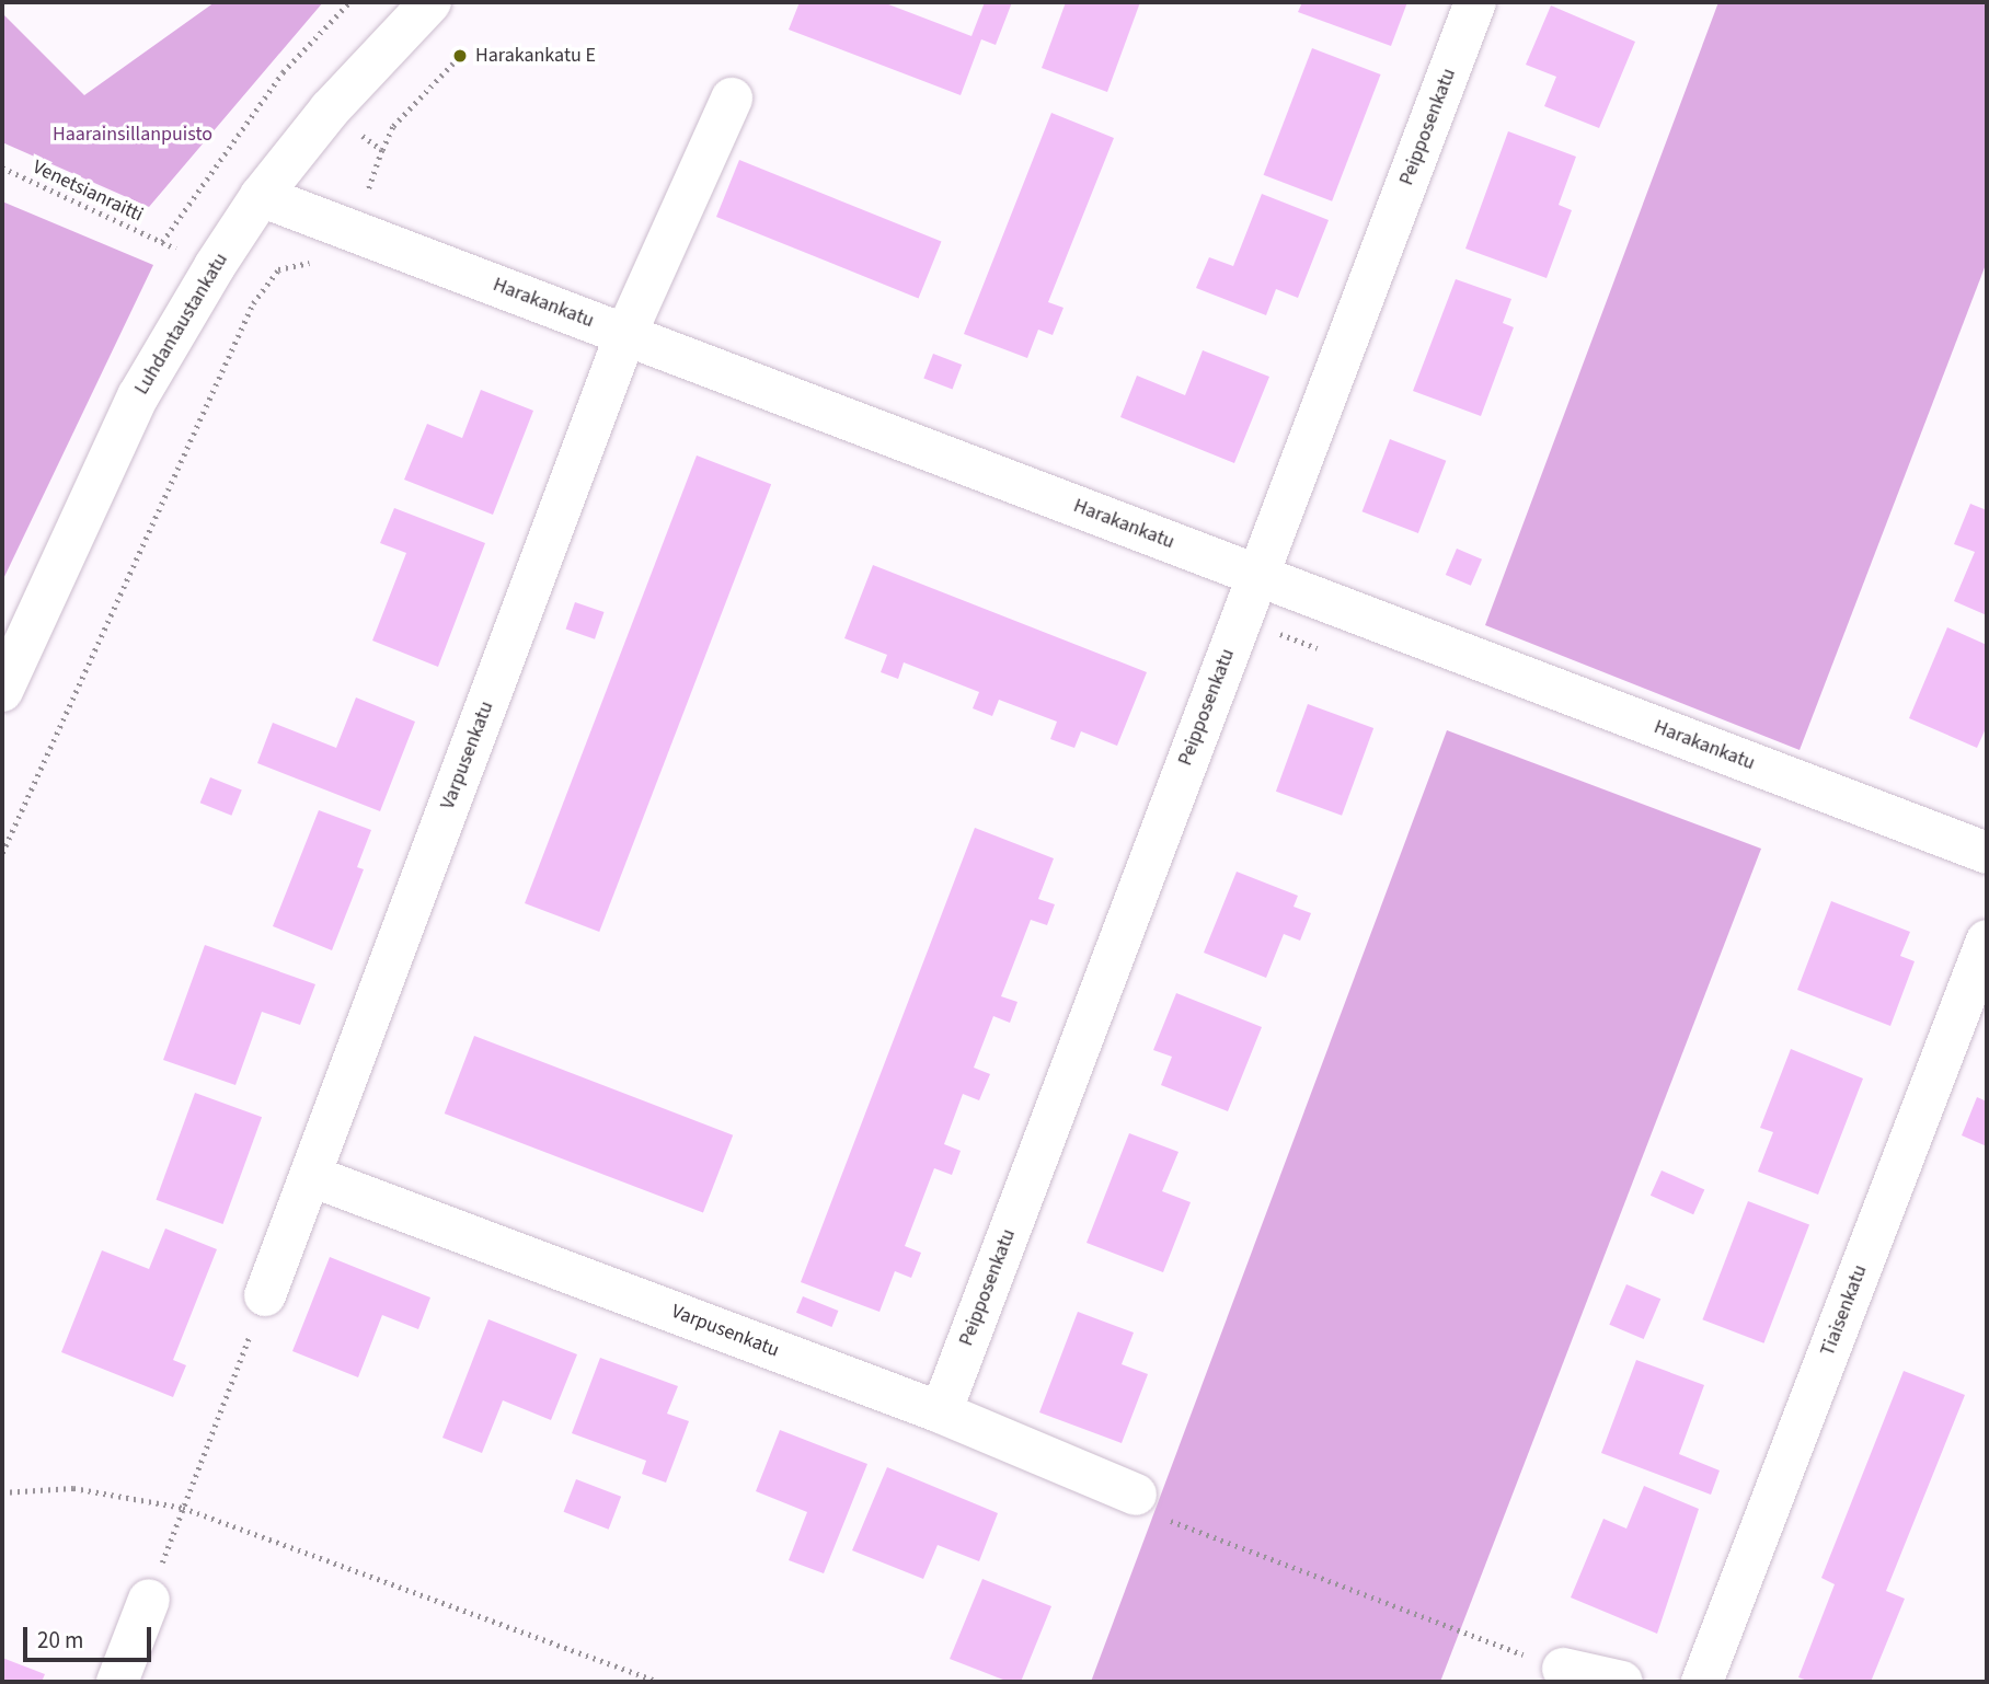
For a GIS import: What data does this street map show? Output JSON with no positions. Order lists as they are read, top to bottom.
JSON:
{
  "streets": {
    "street": [
      "Peipposenkatu",
      "Harakankatu",
      "Luhdantaustankatu",
      "Varpusenkatu",
      "Tiaisenkatu"
    ],
    "path": ["Venetsianraitti"]
  },
  "crossings": [
    ["Peipposenkatu", "Harakankatu"],
    ["Peipposenkatu", "Varpusenkatu"],
    ["Harakankatu", "Luhdantaustankatu"],
    ["Harakankatu", "Varpusenkatu"]
  ],
  "parks": ["Haarainsillanpuisto"],
  "places": ["Harakankatu E"],
  "scale_bar": "20 m"
}
